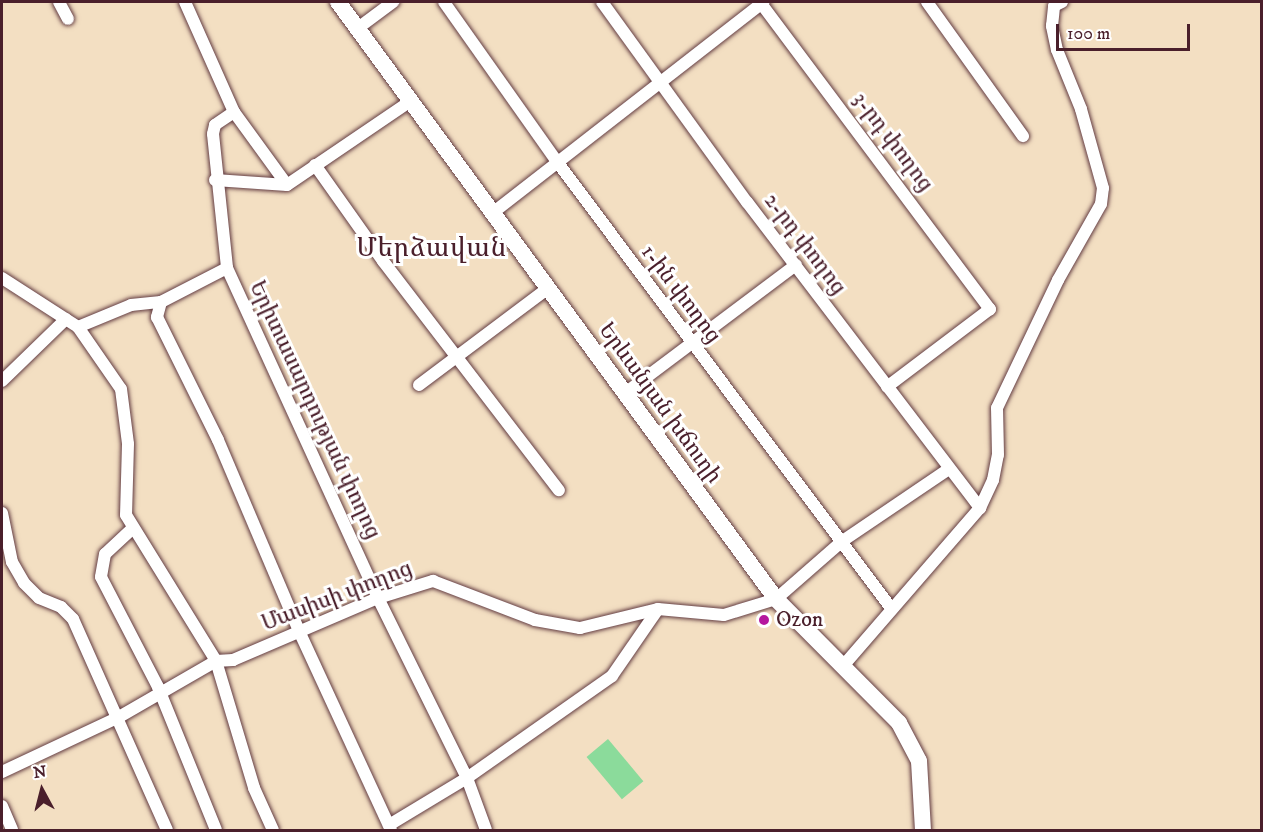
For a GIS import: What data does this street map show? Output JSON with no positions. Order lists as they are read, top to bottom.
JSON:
{
  "streets": {
    "main road": ["Երևանյան խճուղի"],
    "street": [
      "3-րդ փողոց",
      "2-րդ փողոց",
      "1-ին փողոց",
      "Երիտասարդության փողոց",
      "Մասիսի փողոց"
    ]
  },
  "crossings": [
    ["3-րդ փողոց", "2-րդ փողոց"],
    ["Երևանյան խճուղի", "Մասիսի փողոց"],
    ["Երիտասարդության փողոց", "Մասիսի փողոց"]
  ],
  "districts": ["Մերձավան"],
  "places": ["Ozon"],
  "scale_bar": "100 m",
  "north": "top"
}
